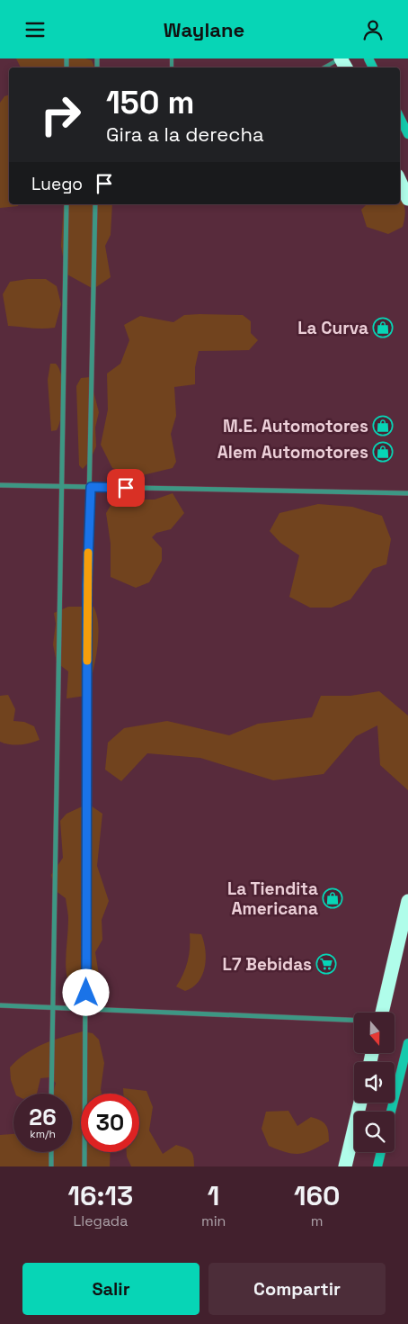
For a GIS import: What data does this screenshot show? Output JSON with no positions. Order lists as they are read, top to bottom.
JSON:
{
  "places": {
    "shop": [
      "La Curva",
      "M.E. Automotores",
      "Alem Automotores",
      "La Tiendita Americana"
    ],
    "supermarket": ["L7 Bebidas"]
  },
  "north": "bottom",
  "page": {
    "header": "Waylane",
    "turn": ["150 m", "Gira a la derecha"],
    "then": "Luego",
    "speed": "26 km/h",
    "limit": "30",
    "eta": [
      "16:13",
      "Llegada",
      "1",
      "min",
      "160",
      "m"
    ],
    "buttons": ["Salir", "Compartir"]
  }
}
